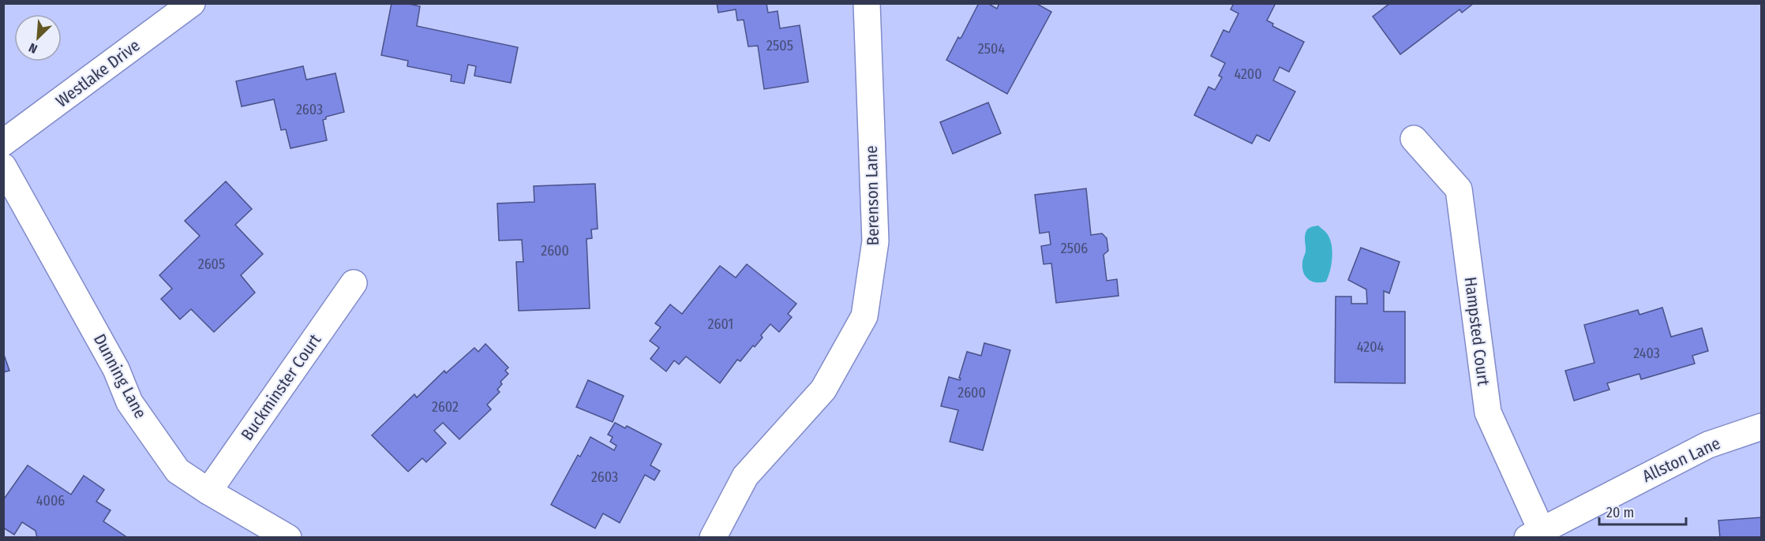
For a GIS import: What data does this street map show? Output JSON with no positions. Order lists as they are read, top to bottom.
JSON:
{
  "streets": {
    "street": [
      "Westlake Drive",
      "Berenson Lane",
      "Hampsted Court",
      "Dunning Lane",
      "Buckminster Court",
      "Allston Lane"
    ]
  },
  "crossings": [
    ["Hampsted Court", "Allston Lane"],
    ["Dunning Lane", "Buckminster Court"]
  ],
  "house_numbers": [
    "2505",
    "2504",
    "4200",
    "2603",
    "2506",
    "2600",
    "2605",
    "2601",
    "4204",
    "2403",
    "2600",
    "2602",
    "2603",
    "4006"
  ],
  "scale_bar": "20 m",
  "north": "bottom left"
}
